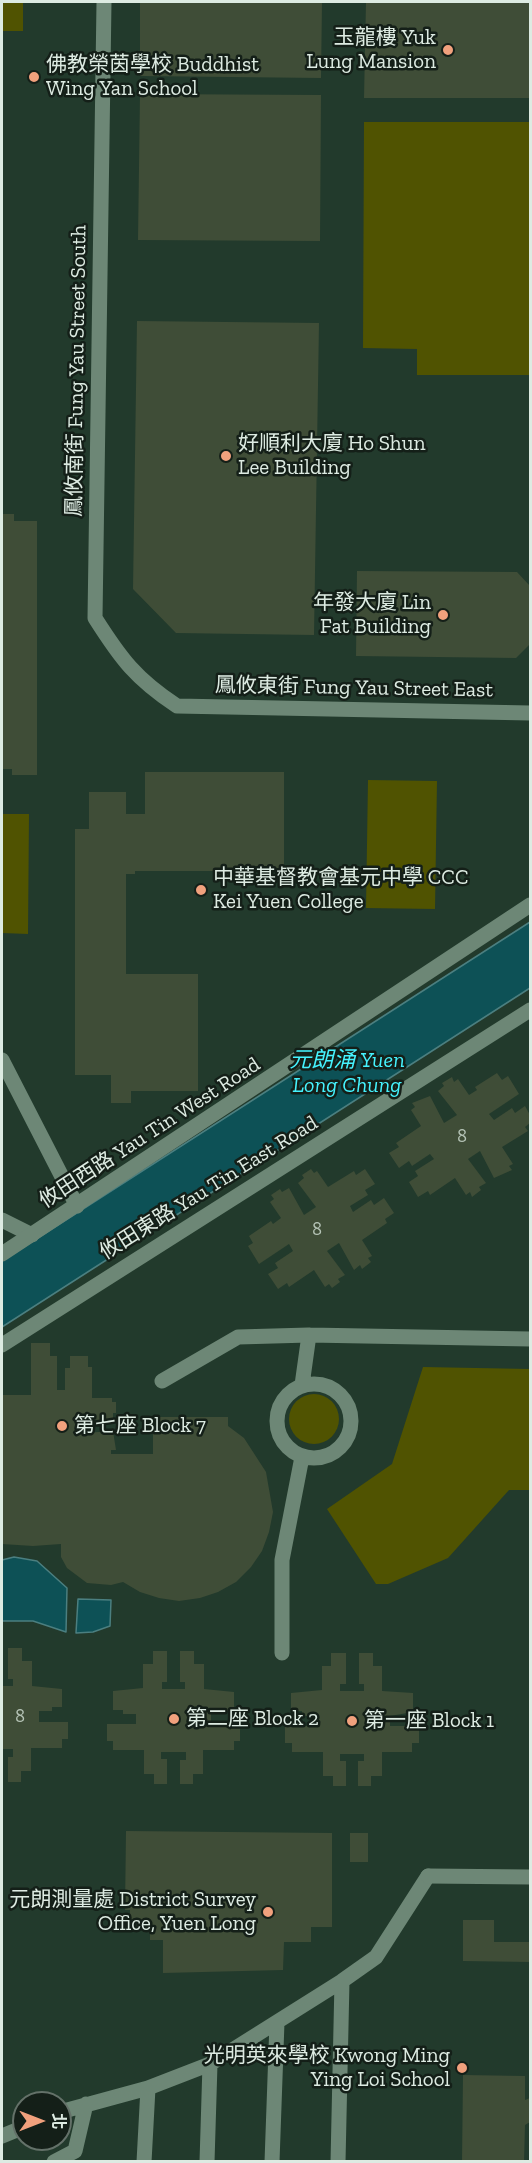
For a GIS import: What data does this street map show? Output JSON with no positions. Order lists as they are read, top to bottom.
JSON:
{
  "streets": {
    "street": [
      "鳳攸南街 Fung Yau Street South",
      "鳳攸東街 Fung Yau Street East",
      "攸田西路 Yau Tin West Road",
      "攸田東路 Yau Tin East Road"
    ]
  },
  "crossings": [
    ["鳳攸南街 Fung Yau Street South", "鳳攸東街 Fung Yau Street East"]
  ],
  "water": ["元朗涌 Yuen Long Chung"],
  "places": [
    "玉龍樓 Yuk Lung Mansion",
    "佛教榮茵學校 Buddhist Wing Yan School",
    "好順利大廈 Ho Shun Lee Building",
    "年發大廈 Lin Fat Building",
    "中華基督教會基元中學 CCC Kei Yuen College",
    "第七座 Block 7",
    "第二座 Block 2",
    "第一座 Block 1",
    "元朗測量處 District Survey Office, Yuen Long",
    "光明英來學校 Kwong Ming Ying Loi School"
  ],
  "house_numbers": ["8", "8", "8"],
  "north": "right"
}
